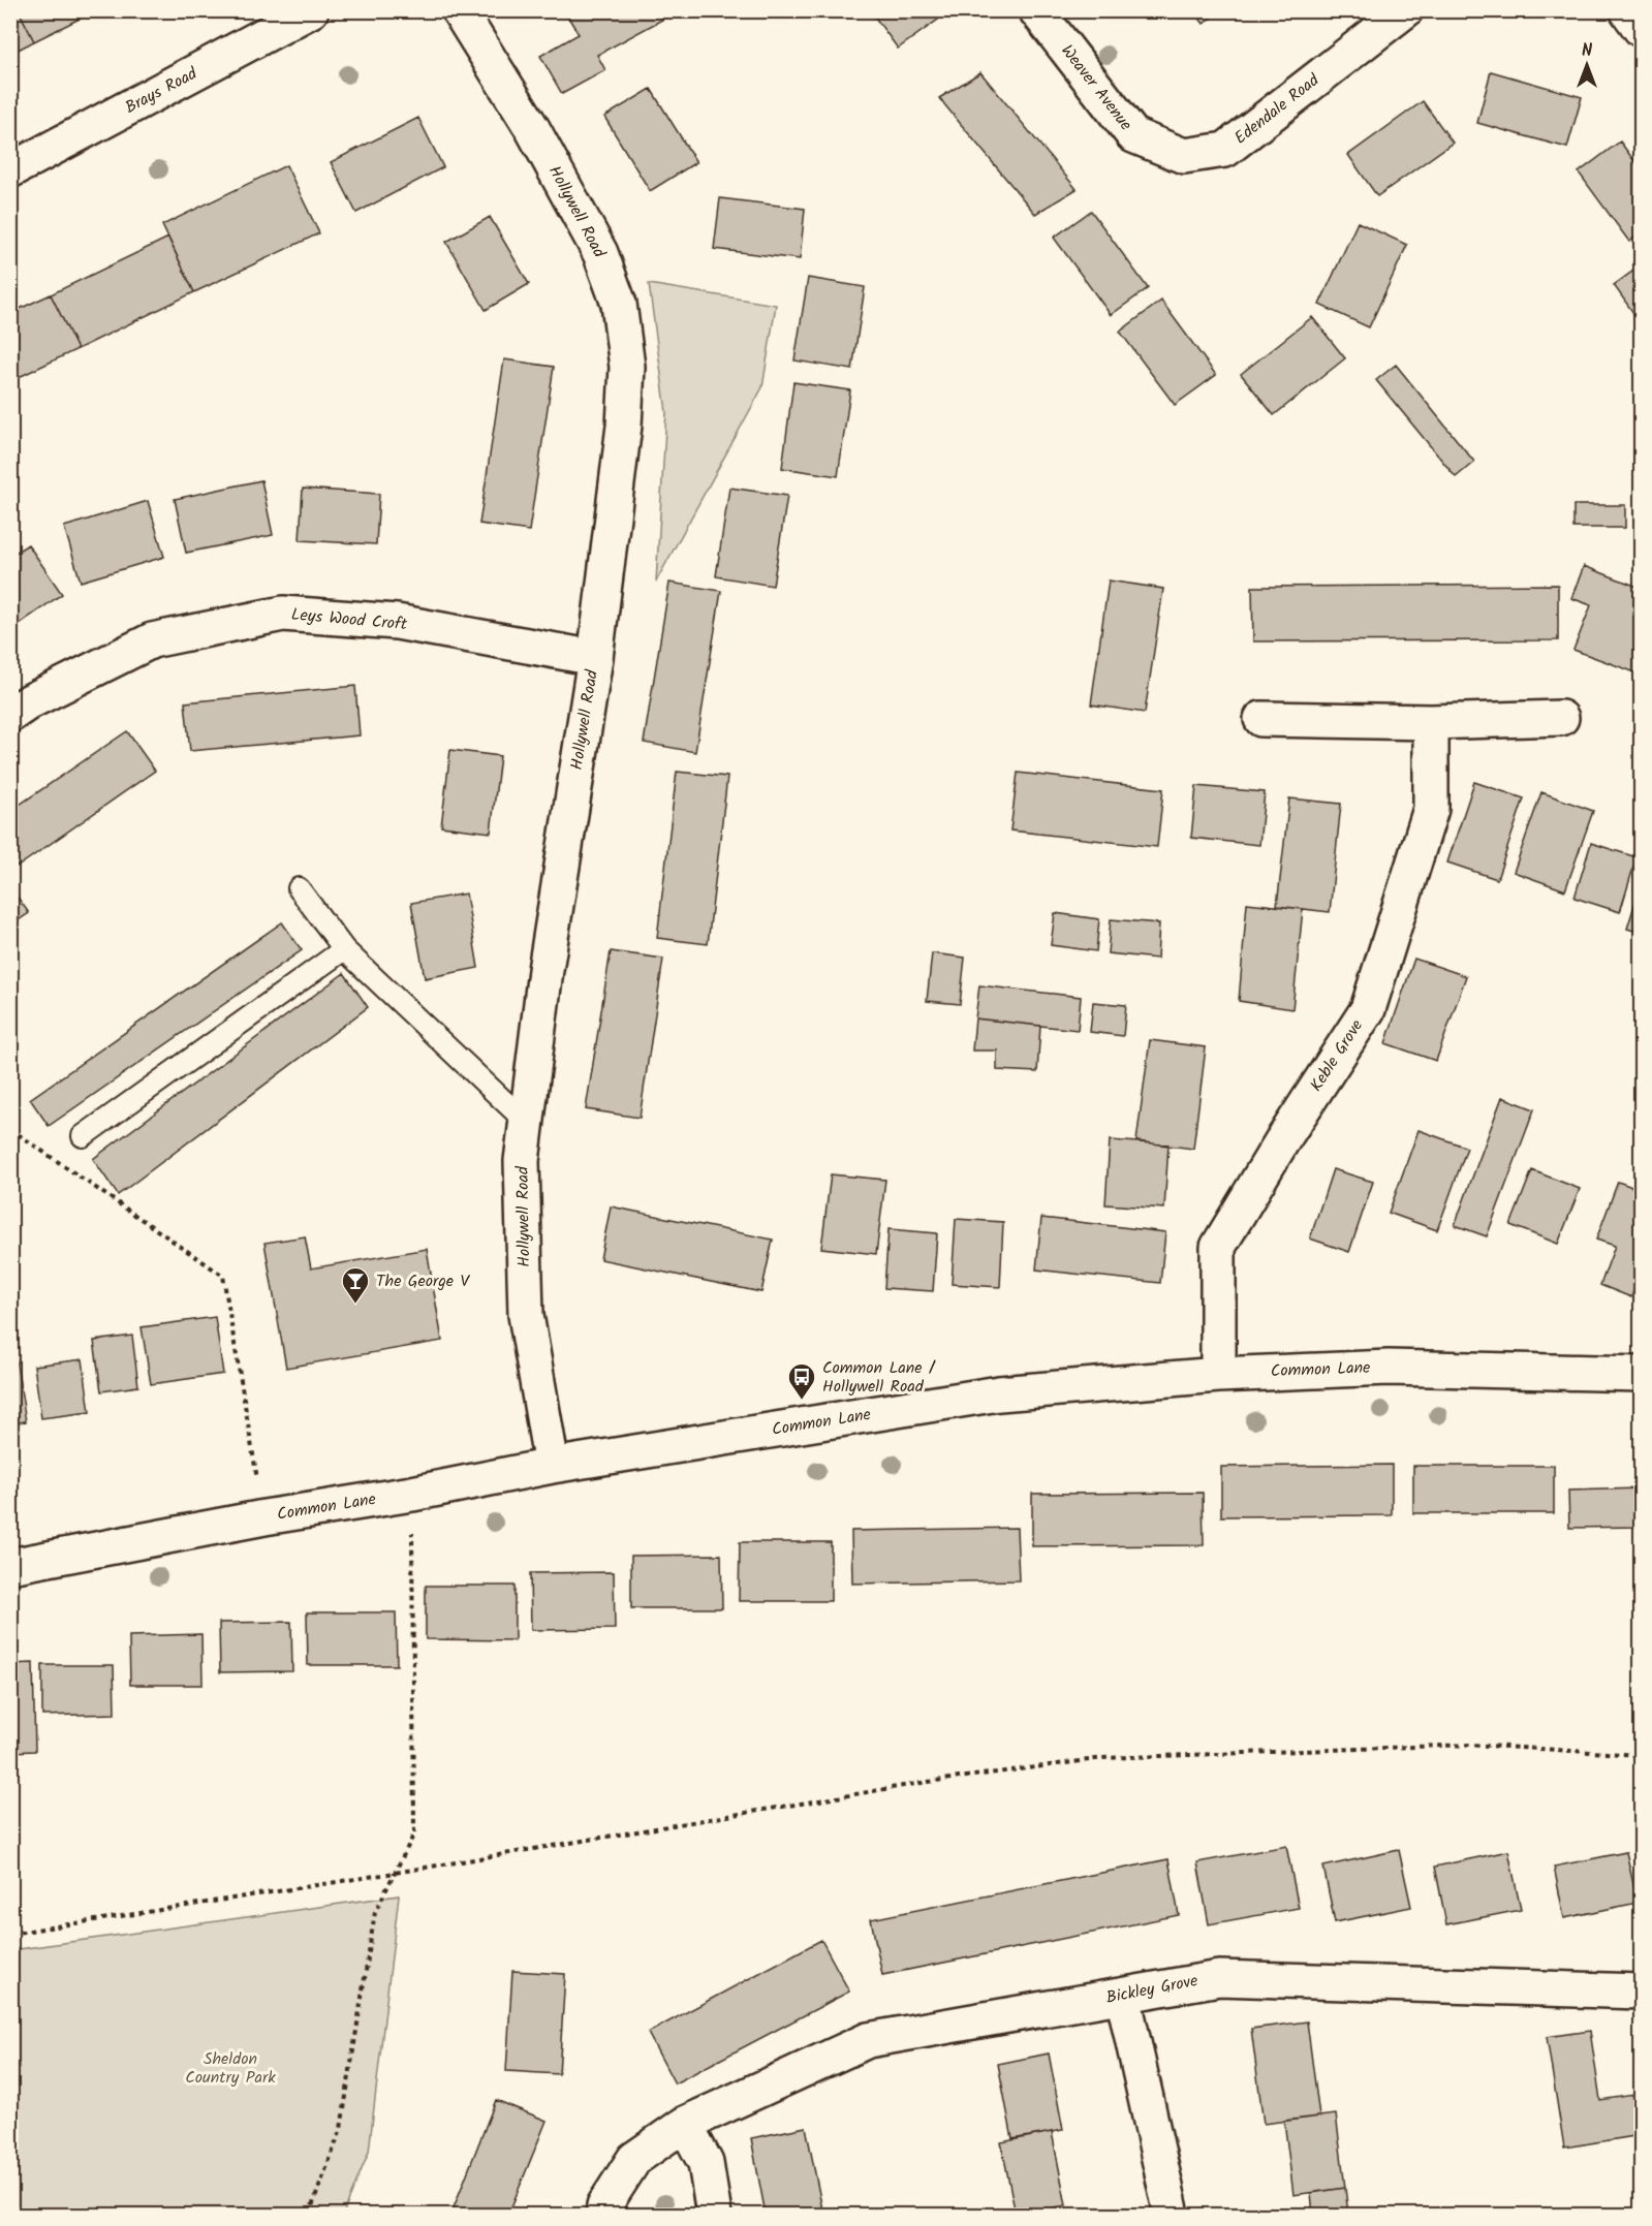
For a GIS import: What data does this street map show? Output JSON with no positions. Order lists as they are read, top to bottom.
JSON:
{
  "streets": {
    "street": [
      "Weaver Avenue",
      "Brays Road",
      "Edendale Road",
      "Hollywell Road",
      "Leys Wood Croft",
      "Keble Grove",
      "Common Lane",
      "Bickley Grove"
    ]
  },
  "crossings": [
    ["Weaver Avenue", "Edendale Road"],
    ["Hollywell Road", "Leys Wood Croft"],
    ["Hollywell Road", "Common Lane"],
    ["Keble Grove", "Common Lane"]
  ],
  "parks": ["Sheldon Country Park"],
  "places": {
    "bar": ["The George V"],
    "bus stop": ["Common Lane / Hollywell Road"]
  },
  "north": "top"
}
